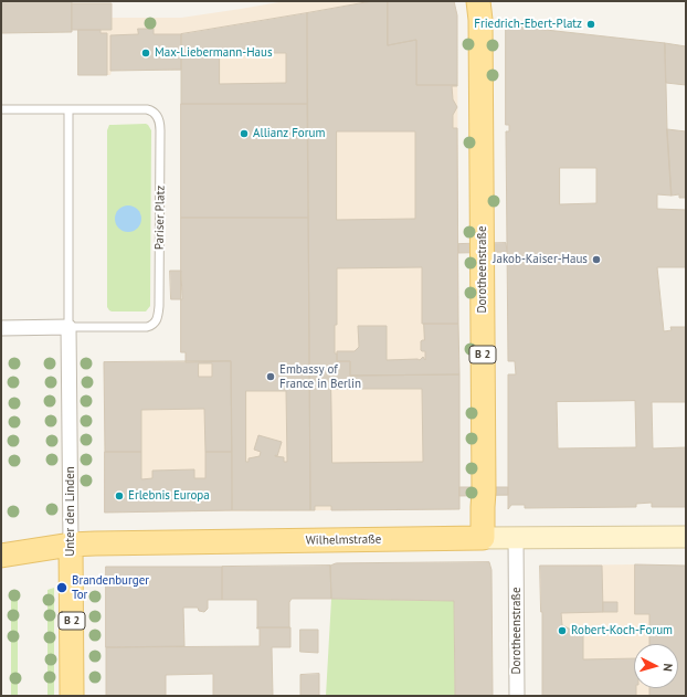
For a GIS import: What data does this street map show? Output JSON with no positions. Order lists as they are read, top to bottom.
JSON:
{
  "streets": {
    "main road": [
      "Dorotheenstraße",
      "B 2",
      "Unter den Linden",
      "Wilhelmstraße"
    ],
    "street": ["Pariser Platz"]
  },
  "crossings": [
    ["Pariser Platz", "Unter den Linden"],
    ["Dorotheenstraße", "Wilhelmstraße"],
    ["Unter den Linden", "Wilhelmstraße"]
  ],
  "places": [
    "Friedrich-Ebert-Platz",
    "Max-Liebermann-Haus",
    "Allianz Forum",
    "Jakob-Kaiser-Haus",
    "Embassy of France in Berlin",
    "Erlebnis Europa",
    "Brandenburger Tor",
    "Robert-Koch-Forum"
  ],
  "north": "right"
}
